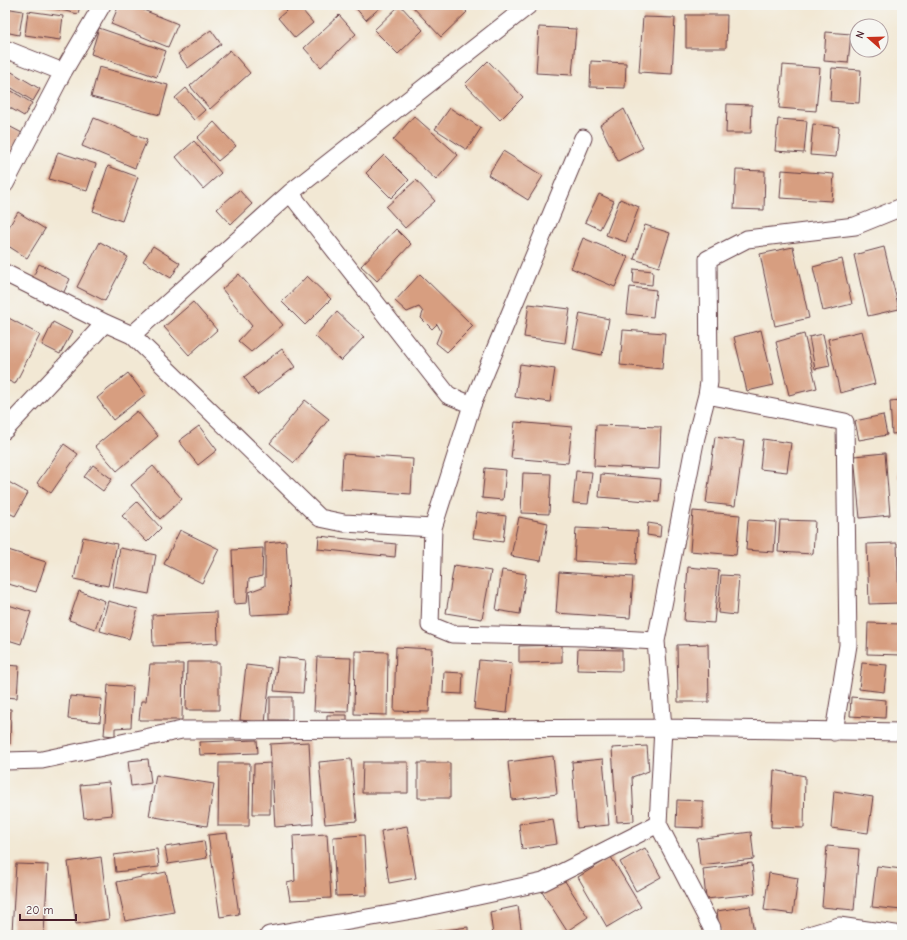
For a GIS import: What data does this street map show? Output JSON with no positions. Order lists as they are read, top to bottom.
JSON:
{
  "scale_bar": "20 m",
  "north": "left"
}
